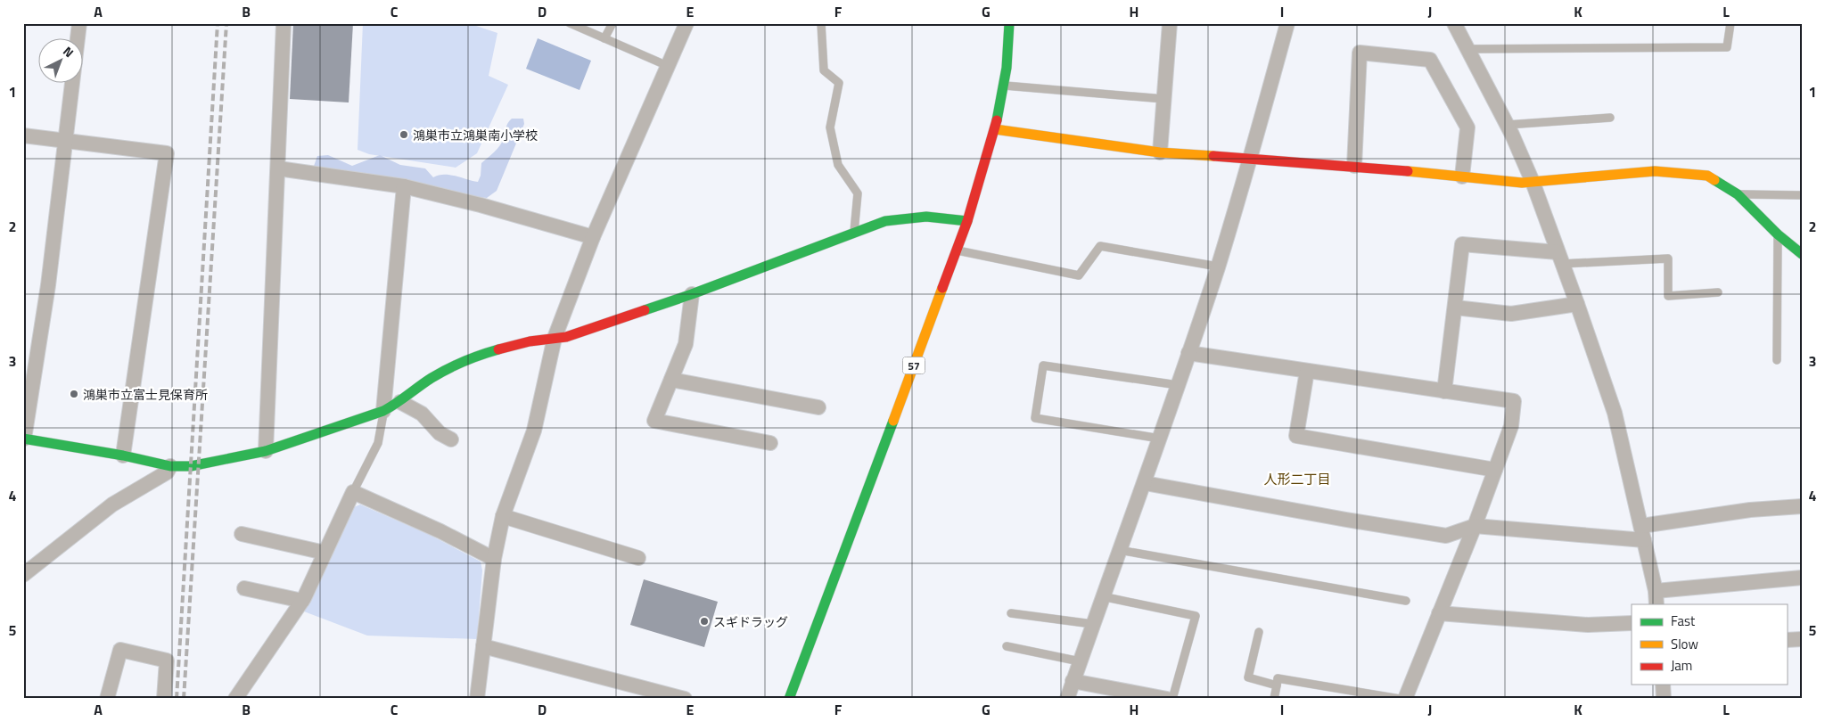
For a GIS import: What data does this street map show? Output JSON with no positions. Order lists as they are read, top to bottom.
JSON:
{
  "streets": {
    "street": ["57"]
  },
  "districts": ["人形二丁目"],
  "places": ["鴻巣市立鴻巣南小学校", "鴻巣市立富士見保育所", "スギドラッグ"],
  "legend": ["Fast", "Slow", "Jam"],
  "north": "top right",
  "grid": {
    "columns": [
      "A",
      "B",
      "C",
      "D",
      "E",
      "F",
      "G",
      "H",
      "I",
      "J",
      "K",
      "L"
    ],
    "rows": [
      "1",
      "2",
      "3",
      "4",
      "5"
    ]
  }
}
